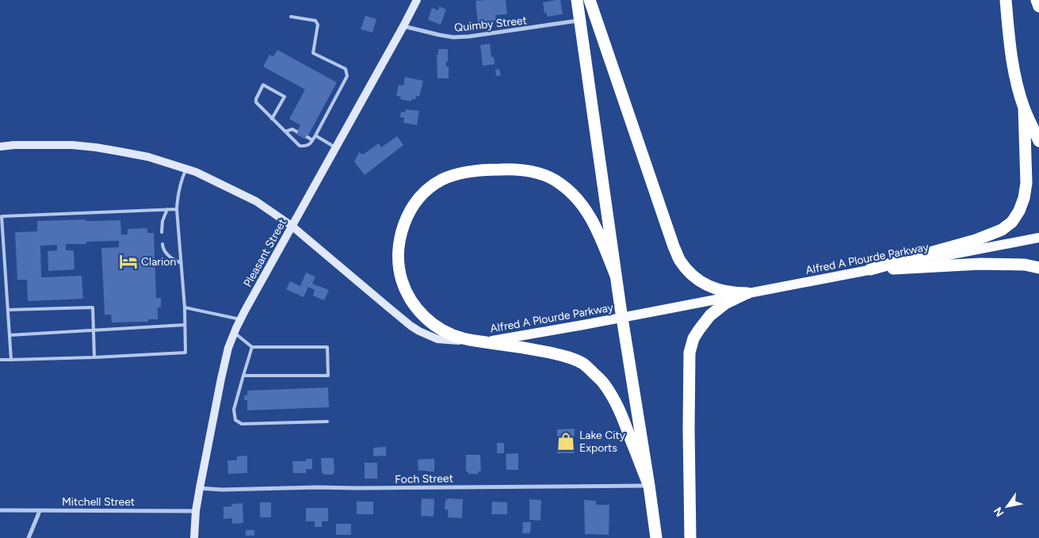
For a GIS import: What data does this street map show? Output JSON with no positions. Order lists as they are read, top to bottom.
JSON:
{
  "streets": {
    "main road": ["Pleasant Street", "Alfred A Plourde Parkway"],
    "street": ["Quimby Street", "Foch Street", "Mitchell Street"]
  },
  "crossings": [
    ["Quimby Street", "Pleasant Street"],
    ["Pleasant Street", "Alfred A Plourde Parkway"],
    ["Pleasant Street", "Foch Street"],
    ["Pleasant Street", "Mitchell Street"]
  ],
  "places": {
    "hotel": ["Clarion"],
    "shop": ["Lake City Exports"]
  },
  "north": "bottom left"
}
